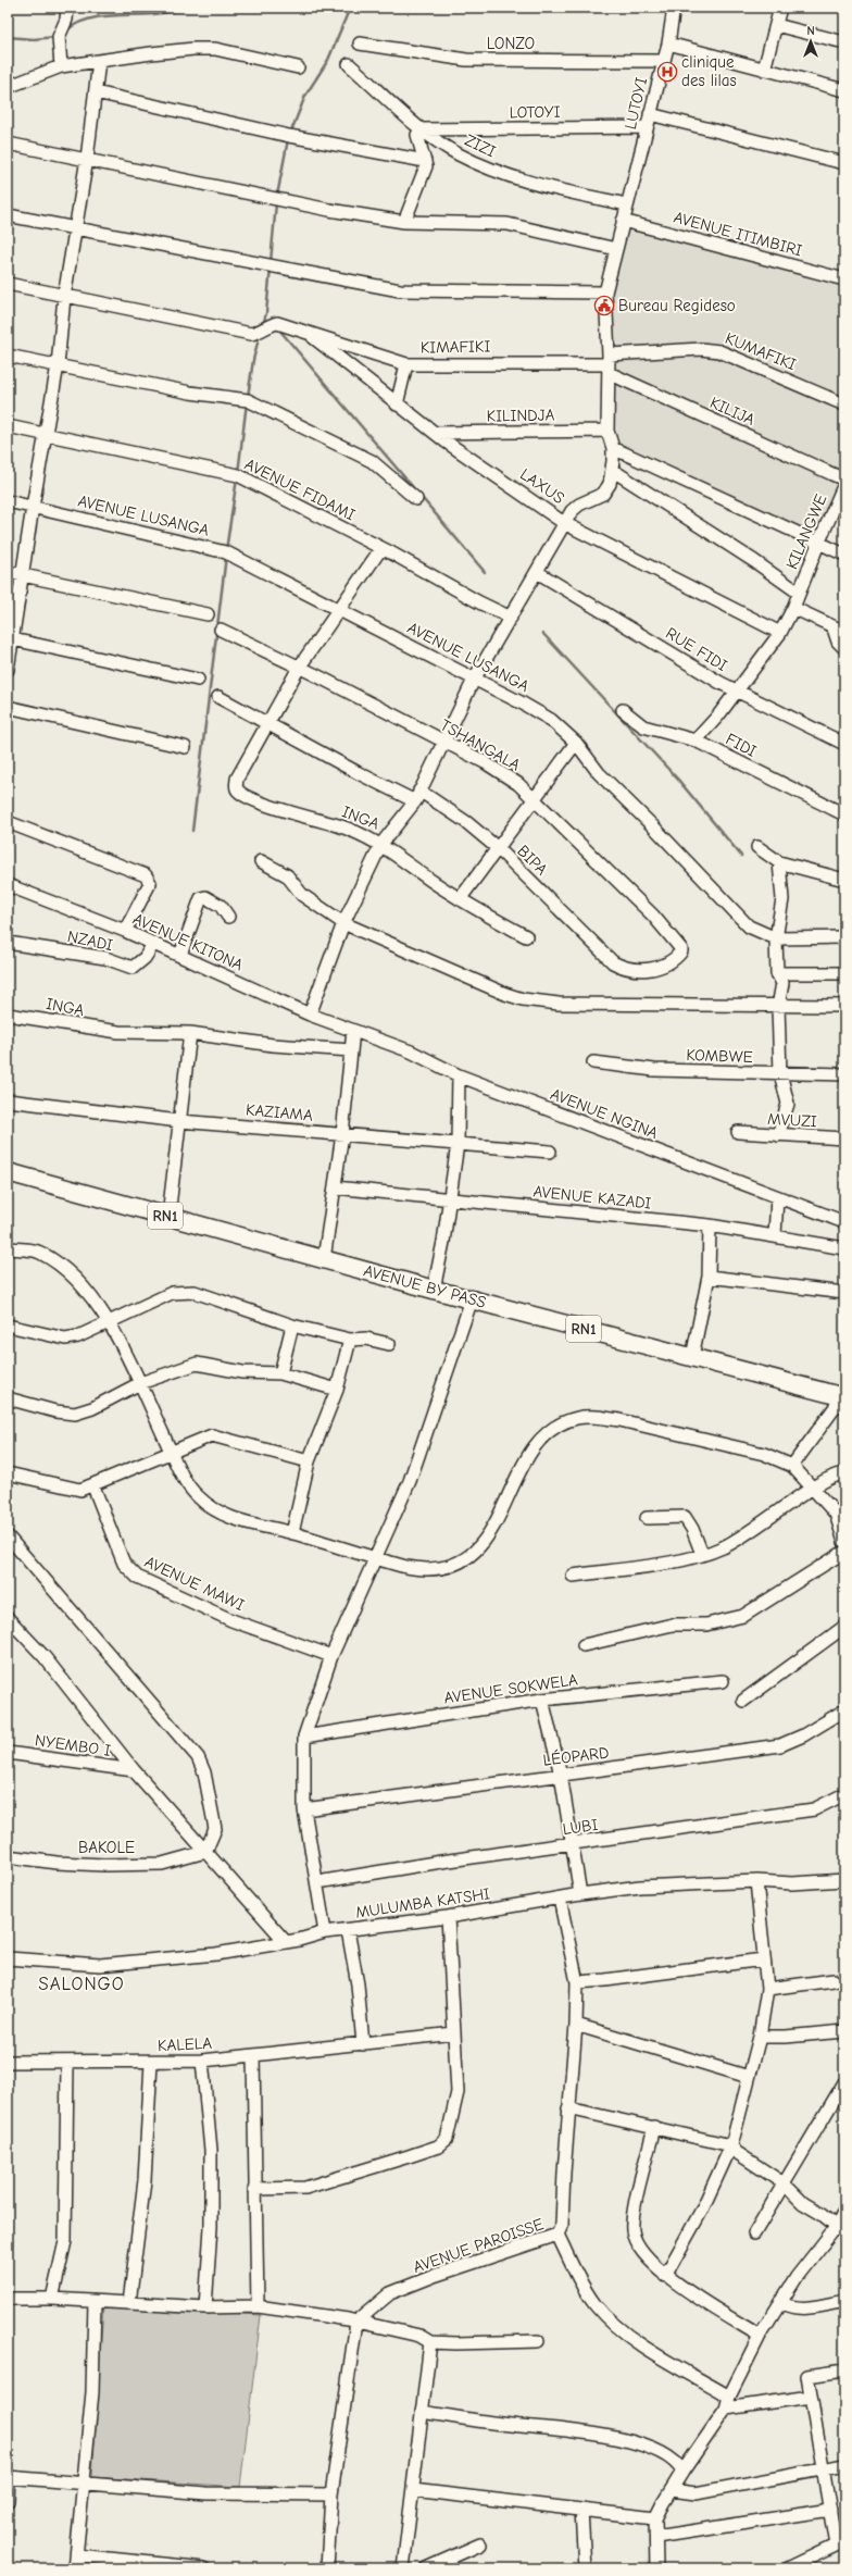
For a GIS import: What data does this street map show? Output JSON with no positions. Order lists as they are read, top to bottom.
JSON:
{
  "streets": {
    "highway": ["RN1", "AVENUE BY PASS"],
    "street": [
      "LONZO",
      "LUTOYI",
      "LOTOYI",
      "ZIZI",
      "AVENUE ITIMBIRI",
      "KIMAFIKI",
      "KUMAFIKI",
      "KILIJA",
      "KILINDJA",
      "LAXUS",
      "AVENUE FIDAMI",
      "AVENUE LUSANGA",
      "KILANGWE",
      "RUE FIDI",
      "TSHANGALA",
      "FIDI",
      "INGA",
      "BIPA",
      "NZADI",
      "AVENUE KITONA",
      "KOMBWE",
      "KAZIAMA",
      "AVENUE NGINA",
      "MVUZI",
      "AVENUE KAZADI",
      "AVENUE MAWI",
      "AVENUE SOKWELA",
      "NYEMBO I",
      "LÉOPARD",
      "LUBI",
      "BAKOLE",
      "MULUMBA KATSHI",
      "KALELA",
      "AVENUE PAROISSE"
    ]
  },
  "crossings": [
    ["LONZO", "LUTOYI"],
    ["LUTOYI", "LOTOYI"],
    ["LUTOYI", "ZIZI"],
    ["LUTOYI", "AVENUE ITIMBIRI"],
    ["LUTOYI", "KIMAFIKI"],
    ["LUTOYI", "KUMAFIKI"],
    ["LUTOYI", "KILIJA"],
    ["LUTOYI", "KILINDJA"],
    ["LOTOYI", "ZIZI"],
    ["KIMAFIKI", "KUMAFIKI"],
    ["KIMAFIKI", "KILIJA"],
    ["KIMAFIKI", "LAXUS"],
    ["KUMAFIKI", "KILIJA"],
    ["KILINDJA", "LAXUS"],
    ["LAXUS", "KILANGWE"],
    ["KILANGWE", "RUE FIDI"],
    ["KILANGWE", "FIDI"],
    ["TSHANGALA", "BIPA"],
    ["INGA", "BIPA"],
    ["NZADI", "AVENUE KITONA"],
    ["AVENUE KITONA", "AVENUE NGINA"],
    ["MULUMBA KATSHI", "AVENUE PAROISSE"]
  ],
  "districts": ["SALONGO"],
  "places": {
    "hospital": ["clinique des lilas"],
    "public building": ["Bureau Regideso"]
  },
  "north": "top"
}
